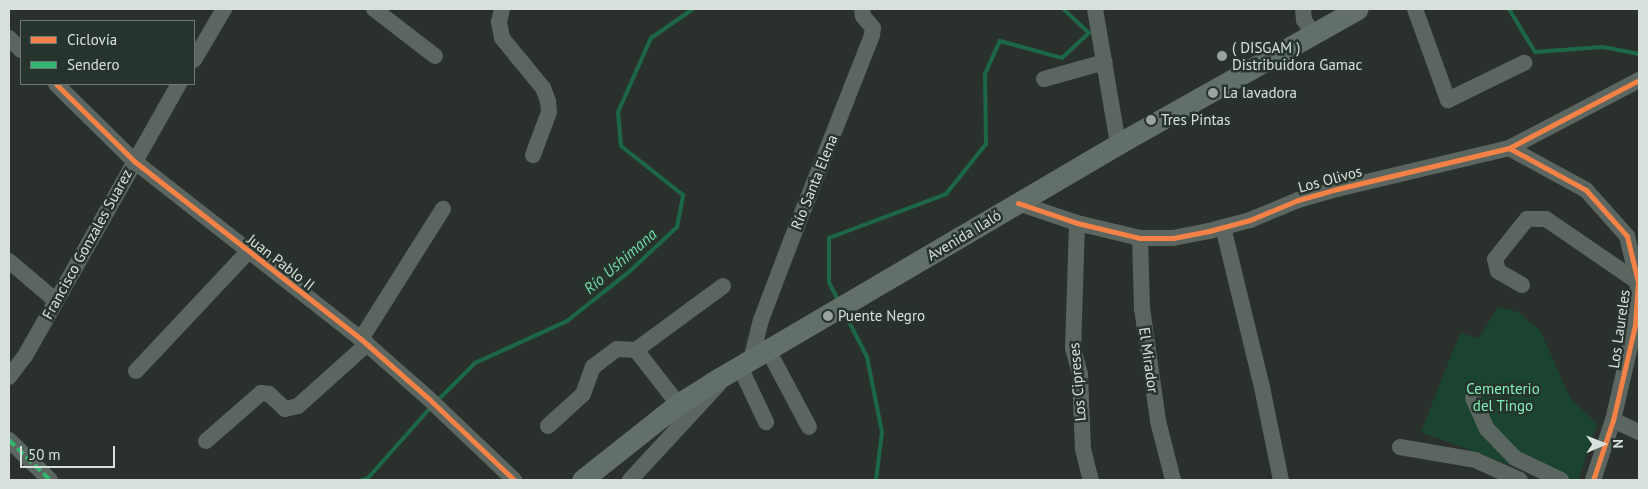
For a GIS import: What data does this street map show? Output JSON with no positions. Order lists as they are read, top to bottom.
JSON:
{
  "streets": {
    "main road": ["Avenida Ilaló"],
    "street": [
      "Los Olivos",
      "Río Santa Elena",
      "Francisco Gonzales Suarez",
      "Juan Pablo II",
      "Los Laureles",
      "El Mirador",
      "Los Cipreses"
    ]
  },
  "crossings": [
    ["Los Olivos", "Avenida Ilaló"],
    ["Los Olivos", "Los Laureles"],
    ["Los Olivos", "El Mirador"],
    ["Los Olivos", "Los Cipreses"],
    ["Río Santa Elena", "Avenida Ilaló"],
    ["Francisco Gonzales Suarez", "Juan Pablo II"]
  ],
  "water": ["Río Ushimana"],
  "parks": ["Cementerio del Tingo"],
  "places": [
    "( DISGAM ) Distribuidora Gamac",
    "La lavadora",
    "Tres Pintas",
    "Puente Negro"
  ],
  "legend": ["Ciclovía", "Sendero"],
  "scale_bar": "50 m",
  "north": "right"
}
